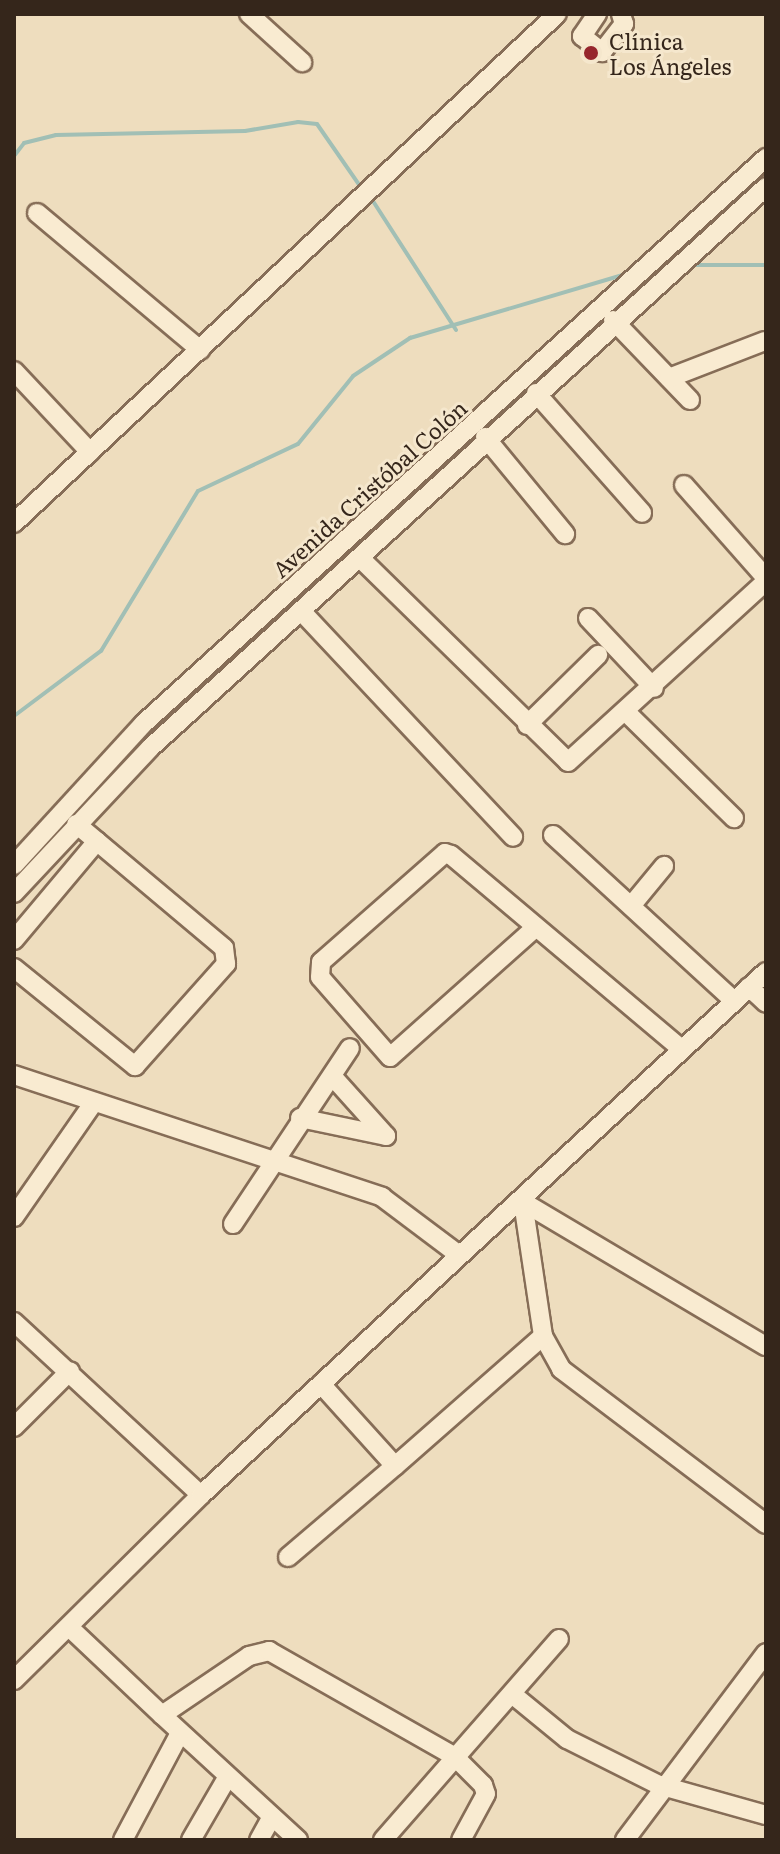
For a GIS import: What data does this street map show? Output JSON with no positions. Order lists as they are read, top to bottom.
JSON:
{
  "streets": {
    "street": ["Avenida Cristóbal Colón"]
  },
  "places": ["Clínica Los Ángeles"]
}
